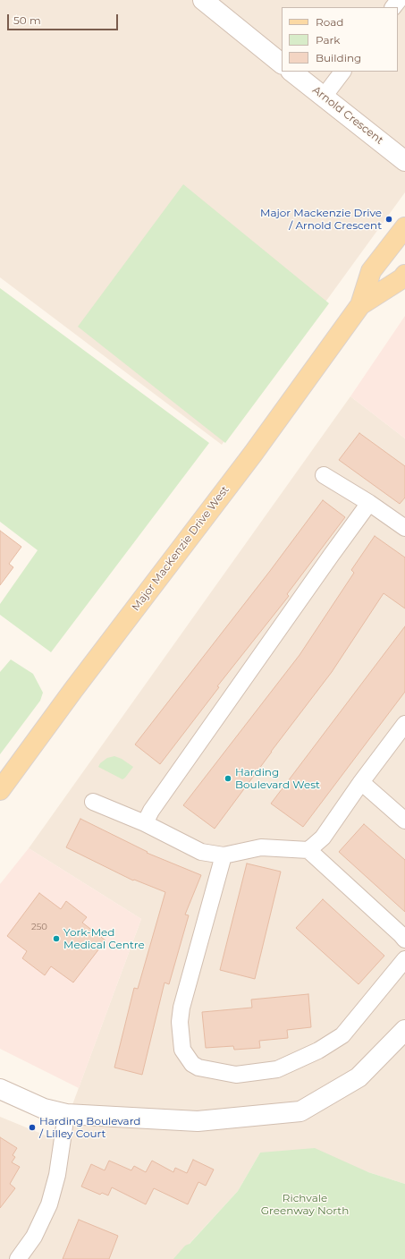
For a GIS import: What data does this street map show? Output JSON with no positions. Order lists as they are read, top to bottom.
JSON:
{
  "streets": {
    "main road": ["Major MacKenzie Drive West"],
    "street": ["Arnold Crescent"]
  },
  "parks": ["Richvale Greenway North"],
  "places": [
    "Major Mackenzie Drive / Arnold Crescent",
    "Harding Boulevard West",
    "York-Med Medical Centre",
    "Harding Boulevard / Lilley Court"
  ],
  "house_numbers": ["250"],
  "legend": ["Road", "Park", "Building"],
  "scale_bar": "50 m"
}
